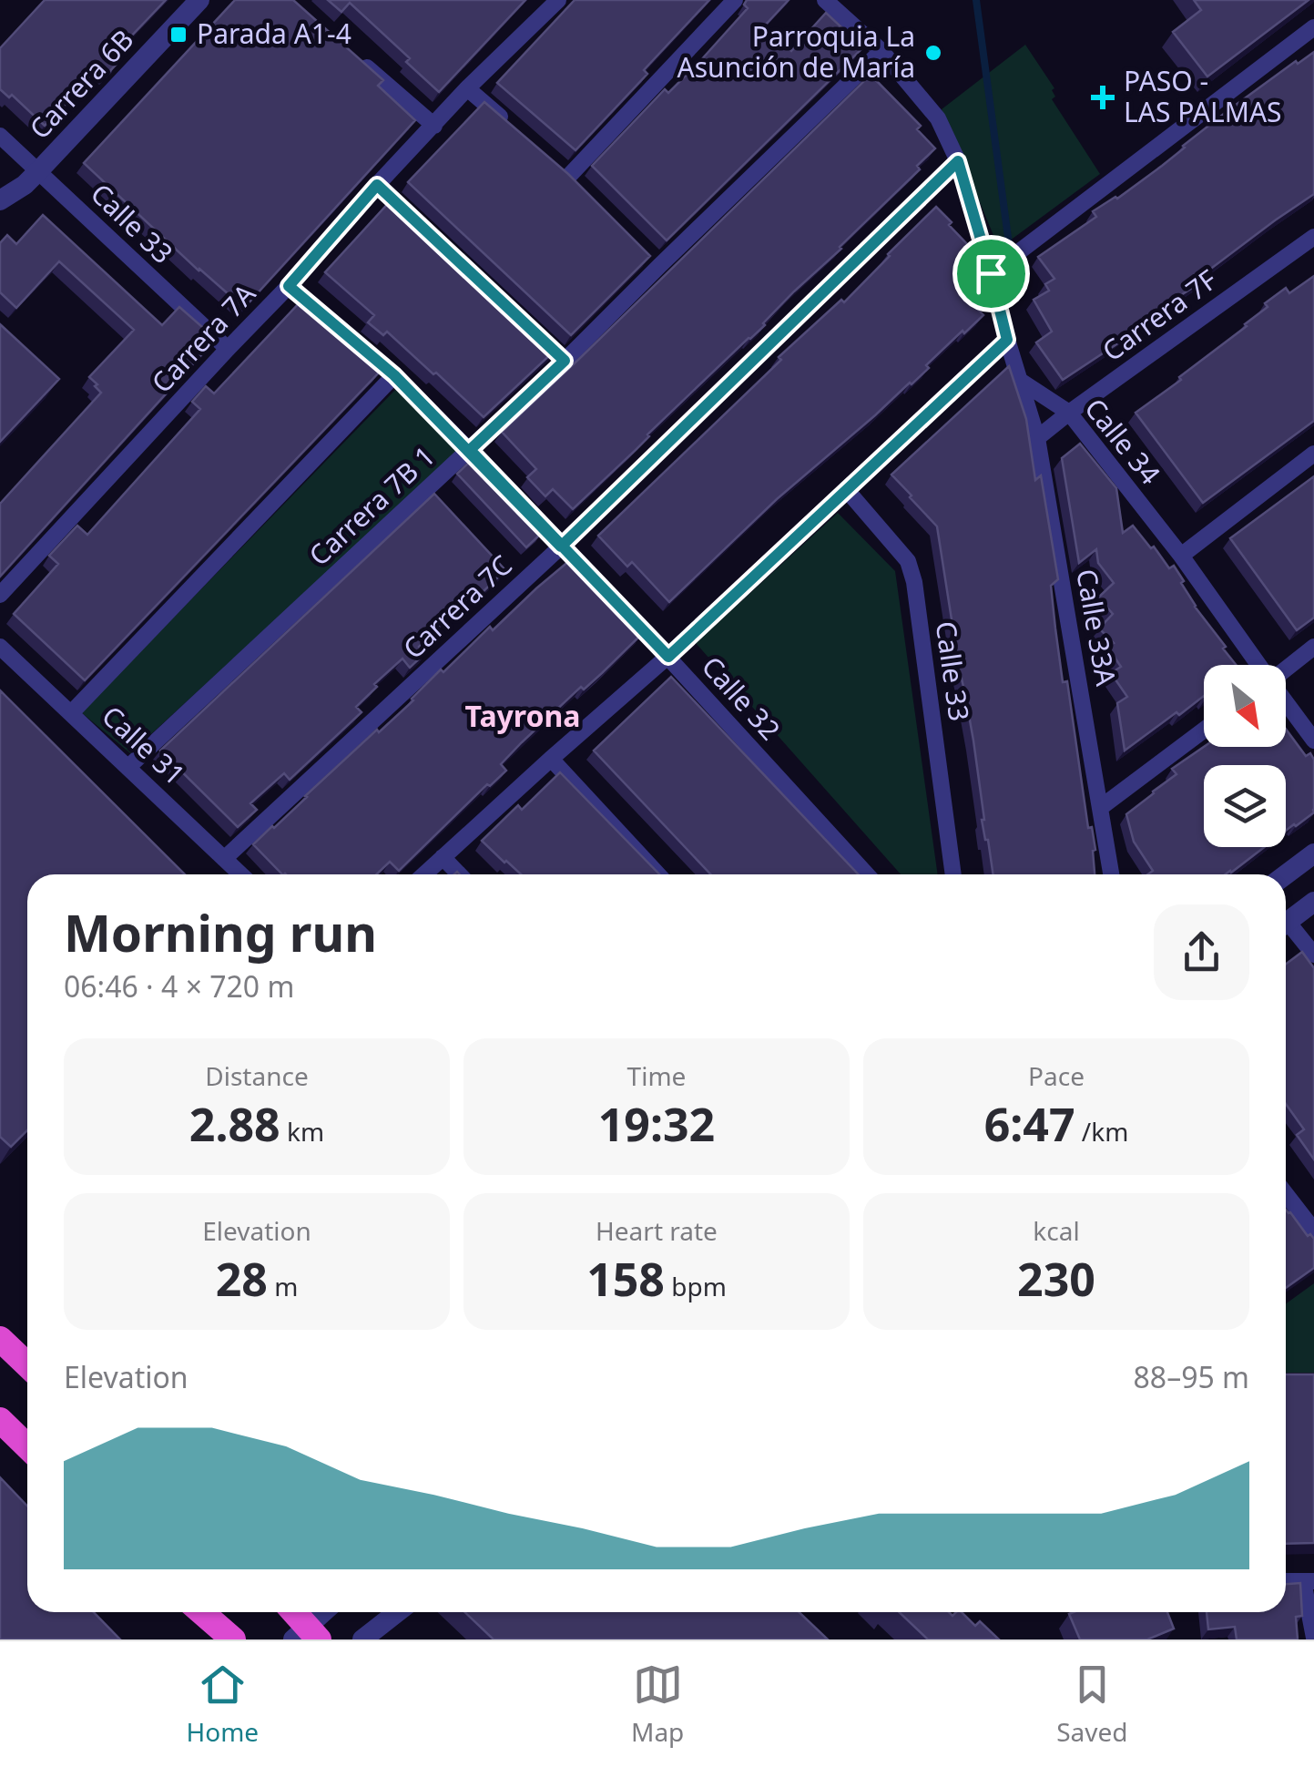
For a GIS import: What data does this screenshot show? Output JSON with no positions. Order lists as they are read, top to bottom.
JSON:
{
  "streets": {
    "street": [
      "Carrera 6B",
      "Calle 33",
      "Carrera 7F",
      "Carrera 7A",
      "Calle 34",
      "Carrera 7B 1",
      "Carrera 7C",
      "Calle 33A",
      "Calle 32",
      "Calle 31"
    ]
  },
  "crossings": [
    ["Carrera 6B", "Calle 33"],
    ["Calle 33", "Carrera 7A"],
    ["Carrera 7F", "Calle 34"],
    ["Carrera 7F", "Calle 33A"],
    ["Carrera 7A", "Calle 32"],
    ["Calle 34", "Calle 33A"],
    ["Carrera 7B 1", "Calle 32"],
    ["Carrera 7B 1", "Calle 31"],
    ["Carrera 7C", "Calle 32"],
    ["Carrera 7C", "Calle 31"]
  ],
  "districts": ["Tayrona"],
  "places": {
    "transit": ["Parada A1-4"],
    "other": ["Parroquia La Asunción de María"],
    "health": ["PASO - LAS PALMAS"]
  },
  "north": "bottom right",
  "page": {
    "heading": ["Morning run", "06:46 · 4 × 720 m"],
    "stats": [
      ["Distance", "2.88 km"],
      ["Time", "19:32"],
      ["Pace", "6:47 /km"],
      ["Elevation", "28 m"],
      ["Heart rate", "158 bpm"],
      ["kcal", "230"]
    ],
    "chart": ["Elevation", "88–95 m"],
    "tabs": ["Home", "Map", "Saved"]
  }
}
